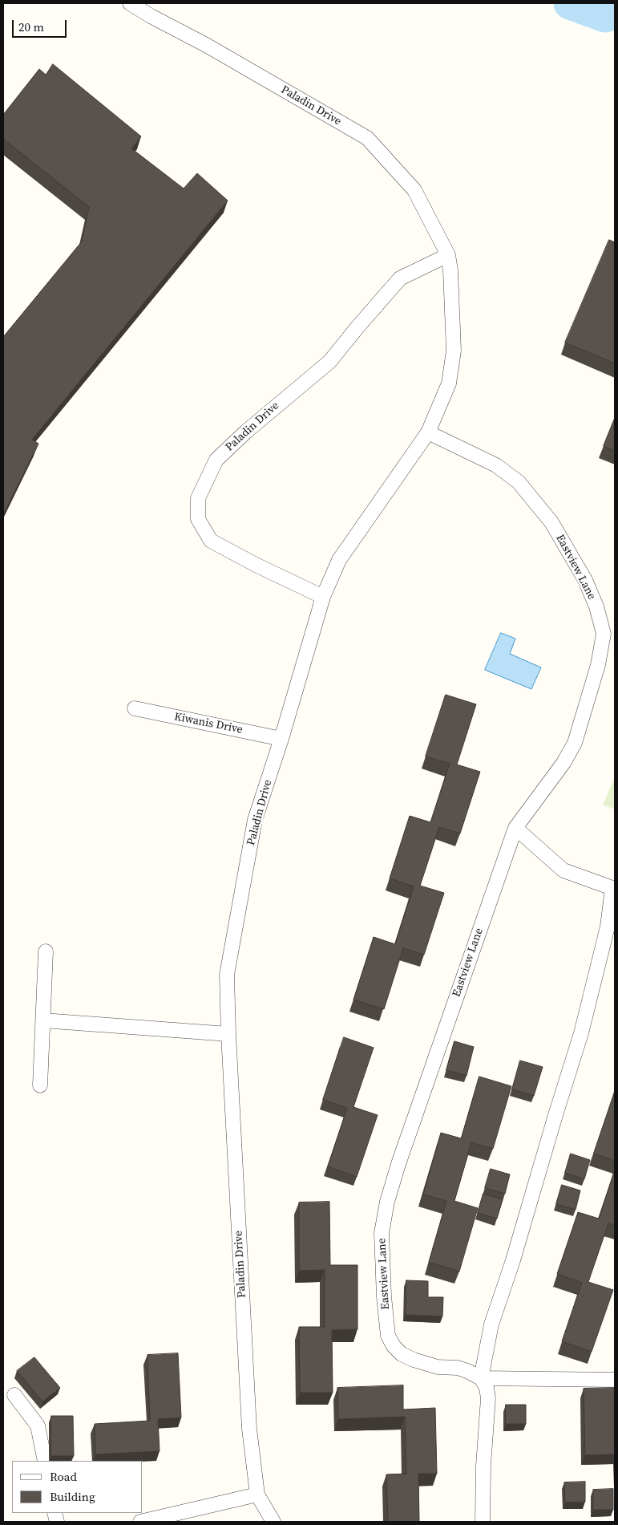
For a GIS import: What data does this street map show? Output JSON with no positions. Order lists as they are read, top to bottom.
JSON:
{
  "streets": {
    "street": ["Paladin Drive", "Eastview Lane", "Kiwanis Drive"]
  },
  "crossings": [
    ["Paladin Drive", "Eastview Lane"],
    ["Paladin Drive", "Kiwanis Drive"]
  ],
  "legend": ["Road", "Building"],
  "scale_bar": "20 m"
}
